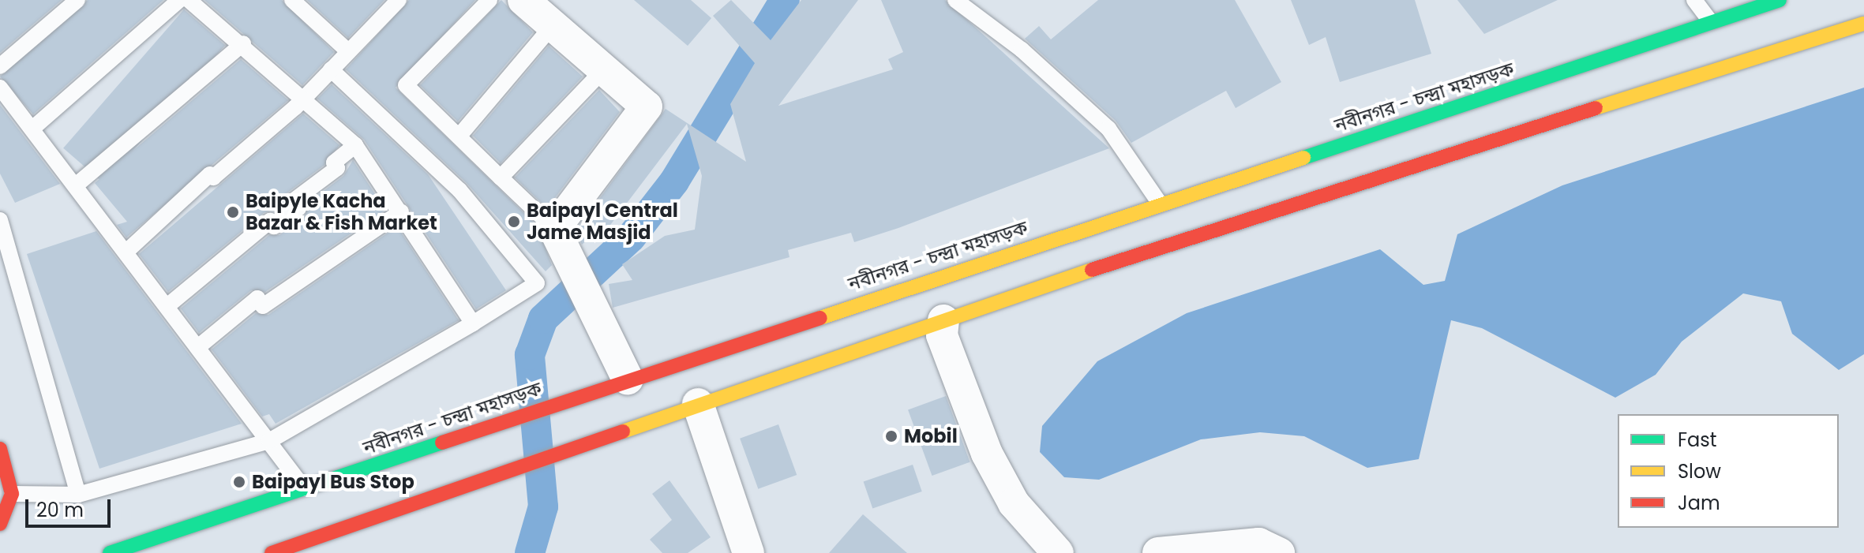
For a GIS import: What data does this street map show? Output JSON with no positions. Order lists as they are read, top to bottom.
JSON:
{
  "streets": {
    "highway": ["নবীনগর - চন্দ্রা মহাসড়ক"]
  },
  "places": [
    "Baipyle Kacha Bazar & Fish Market",
    "Baipayl Central Jame Masjid",
    "Mobil",
    "Baipayl Bus Stop"
  ],
  "legend": ["Fast", "Slow", "Jam"],
  "scale_bar": "20 m"
}
